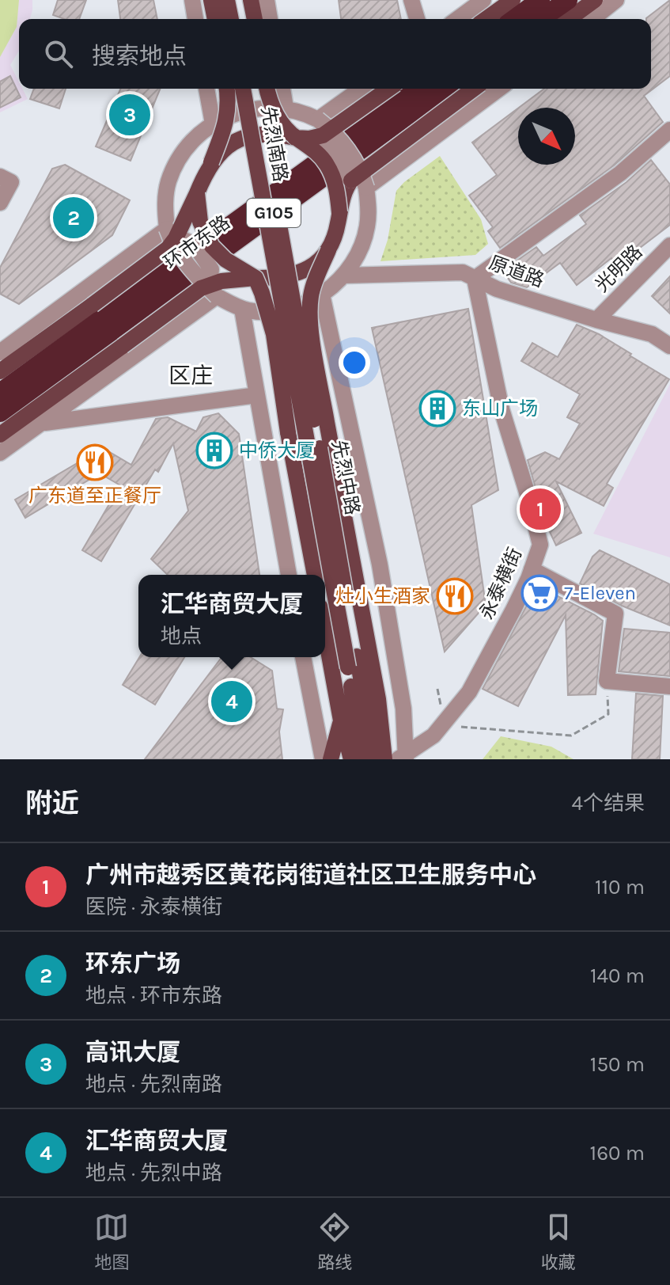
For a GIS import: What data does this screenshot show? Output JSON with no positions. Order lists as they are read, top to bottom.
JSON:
{
  "streets": {
    "highway": ["G105", "环市东路"],
    "main road": ["先烈南路", "先烈中路"],
    "street": ["光明路", "原道路", "永泰横街"]
  },
  "crossings": [
    ["先烈南路", "先烈中路"],
    ["光明路", "原道路"],
    ["原道路", "永泰横街"]
  ],
  "districts": ["区庄"],
  "places": {
    "building": ["东山广场", "中侨大厦"],
    "restaurant": ["广东道至正餐厅", "灶小生酒家"],
    "supermarket": ["7-Eleven"]
  },
  "north": "bottom right",
  "page": {
    "search": "搜索地点",
    "pins": [
      "3",
      "2",
      "1",
      "4"
    ],
    "popup": ["汇华商贸大厦", "地点"],
    "heading": ["附近", "4个结果"],
    "list": [
      {
        "mark": "1",
        "name": "广州市越秀区黄花岗街道社区卫生服务中心",
        "note": "医院 · 永泰横街",
        "value": "110 m"
      },
      {
        "mark": "2",
        "name": "环东广场",
        "note": "地点 · 环市东路",
        "value": "140 m"
      },
      {
        "mark": "3",
        "name": "高讯大厦",
        "note": "地点 · 先烈南路",
        "value": "150 m"
      },
      {
        "mark": "4",
        "name": "汇华商贸大厦",
        "note": "地点 · 先烈中路",
        "value": "160 m"
      }
    ],
    "nav": ["地图", "路线", "收藏"]
  }
}
